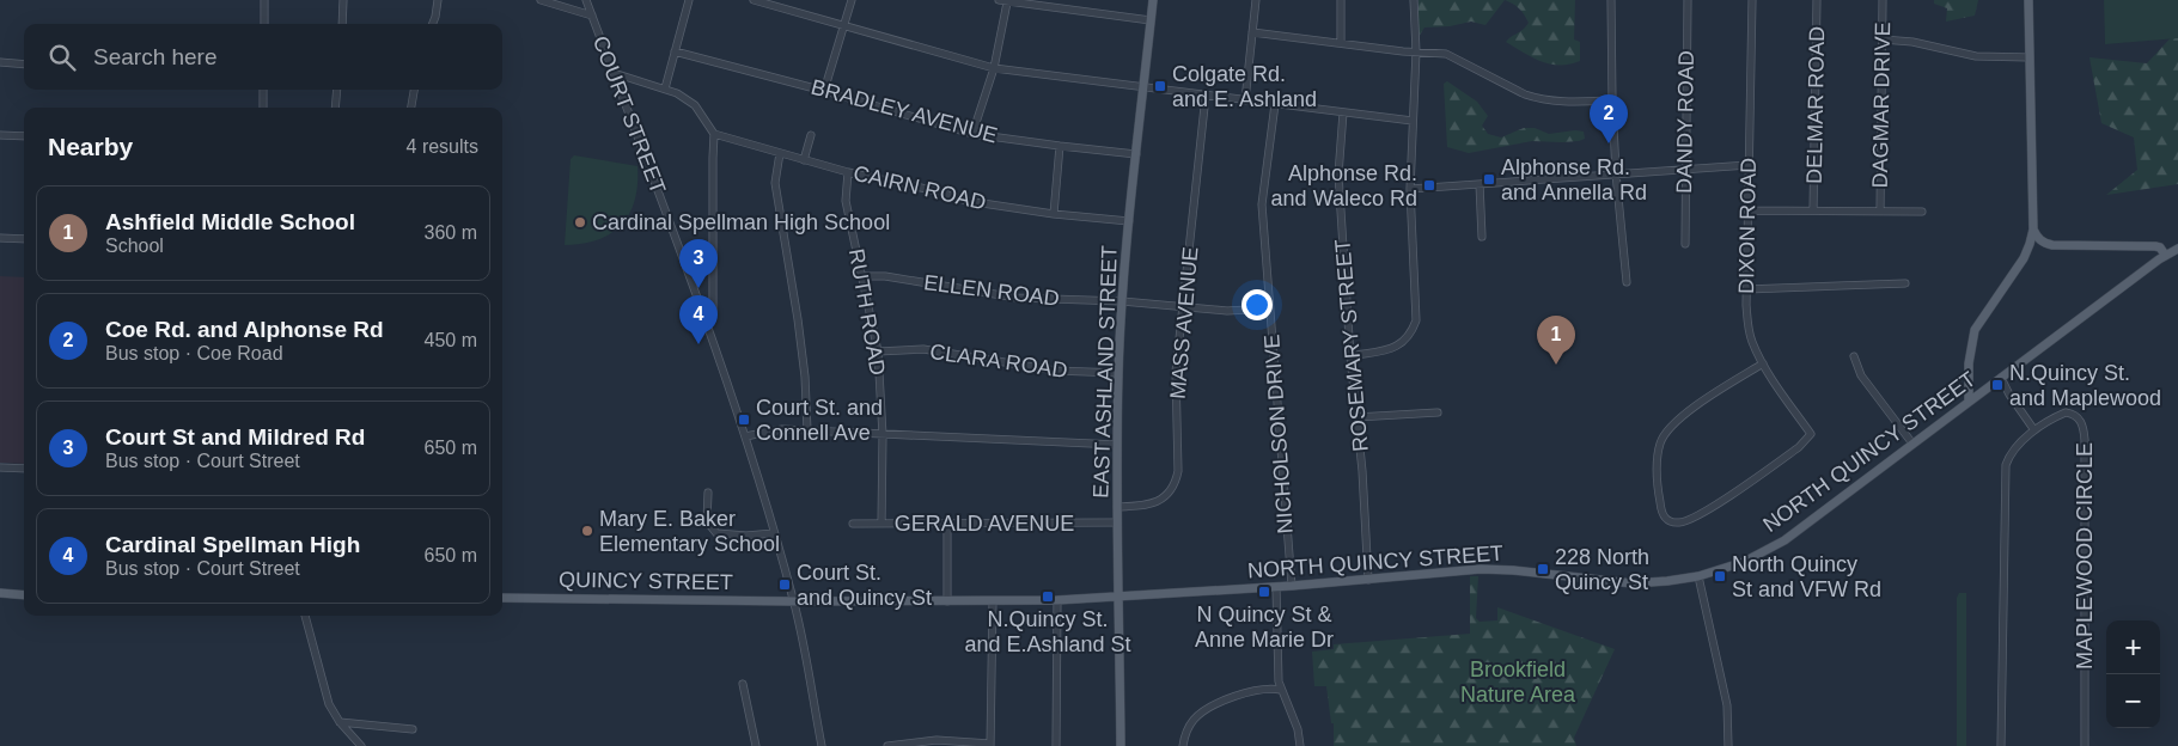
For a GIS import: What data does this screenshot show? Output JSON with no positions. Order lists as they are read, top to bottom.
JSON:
{
  "streets": {
    "main road": ["EAST ASHLAND STREET", "NORTH QUINCY STREET", "QUINCY STREET"],
    "street": [
      "DELMAR ROAD",
      "DAGMAR DRIVE",
      "BRADLEY AVENUE",
      "COURT STREET",
      "DANDY ROAD",
      "CAIRN ROAD",
      "DIXON ROAD",
      "ELLEN ROAD",
      "RUTH ROAD",
      "MASS AVENUE",
      "ROSEMARY STREET",
      "CLARA ROAD",
      "NICHOLSON DRIVE",
      "GERALD AVENUE",
      "MAPLEWOOD CIRCLE"
    ]
  },
  "crossings": [
    ["BRADLEY AVENUE", "EAST ASHLAND STREET"],
    ["COURT STREET", "NORTH QUINCY STREET"],
    ["COURT STREET", "QUINCY STREET"],
    ["CAIRN ROAD", "RUTH ROAD"],
    ["CAIRN ROAD", "EAST ASHLAND STREET"],
    ["ELLEN ROAD", "RUTH ROAD"],
    ["ELLEN ROAD", "MASS AVENUE"],
    ["ELLEN ROAD", "EAST ASHLAND STREET"],
    ["ELLEN ROAD", "NICHOLSON DRIVE"],
    ["RUTH ROAD", "CLARA ROAD"],
    ["RUTH ROAD", "GERALD AVENUE"],
    ["MASS AVENUE", "EAST ASHLAND STREET"],
    ["ROSEMARY STREET", "NORTH QUINCY STREET"],
    ["CLARA ROAD", "EAST ASHLAND STREET"],
    ["EAST ASHLAND STREET", "NORTH QUINCY STREET"],
    ["EAST ASHLAND STREET", "GERALD AVENUE"],
    ["NICHOLSON DRIVE", "NORTH QUINCY STREET"],
    ["NORTH QUINCY STREET", "QUINCY STREET"]
  ],
  "parks": ["Brookfield Nature Area"],
  "places": {
    "transit": [
      "Colgate Rd. and E. Ashland",
      "Alphonse Rd. and Annella Rd",
      "Alphonse Rd. and Waleco Rd",
      "N.Quincy St. and Maplewood",
      "Court St. and Connell Ave",
      "228 North Quincy St",
      "North Quincy St and VFW Rd",
      "Court St. and Quincy St",
      "N Quincy St & Anne Marie Dr",
      "N.Quincy St. and E.Ashland St"
    ],
    "other": ["Cardinal Spellman High School", "Mary E. Baker Elementary School"]
  },
  "page": {
    "search": "Search here",
    "pins": [
      "2",
      "3",
      "4",
      "1"
    ],
    "heading": ["Nearby", "4 results"],
    "list": [
      {
        "mark": "1",
        "name": "Ashfield Middle School",
        "note": "School",
        "value": "360 m"
      },
      {
        "mark": "2",
        "name": "Coe Rd. and Alphonse Rd",
        "note": "Bus stop · Coe Road",
        "value": "450 m"
      },
      {
        "mark": "3",
        "name": "Court St and Mildred Rd",
        "note": "Bus stop · Court Street",
        "value": "650 m"
      },
      {
        "mark": "4",
        "name": "Cardinal Spellman High",
        "note": "Bus stop · Court Street",
        "value": "650 m"
      }
    ],
    "map_buttons": ["+", "−"]
  }
}
